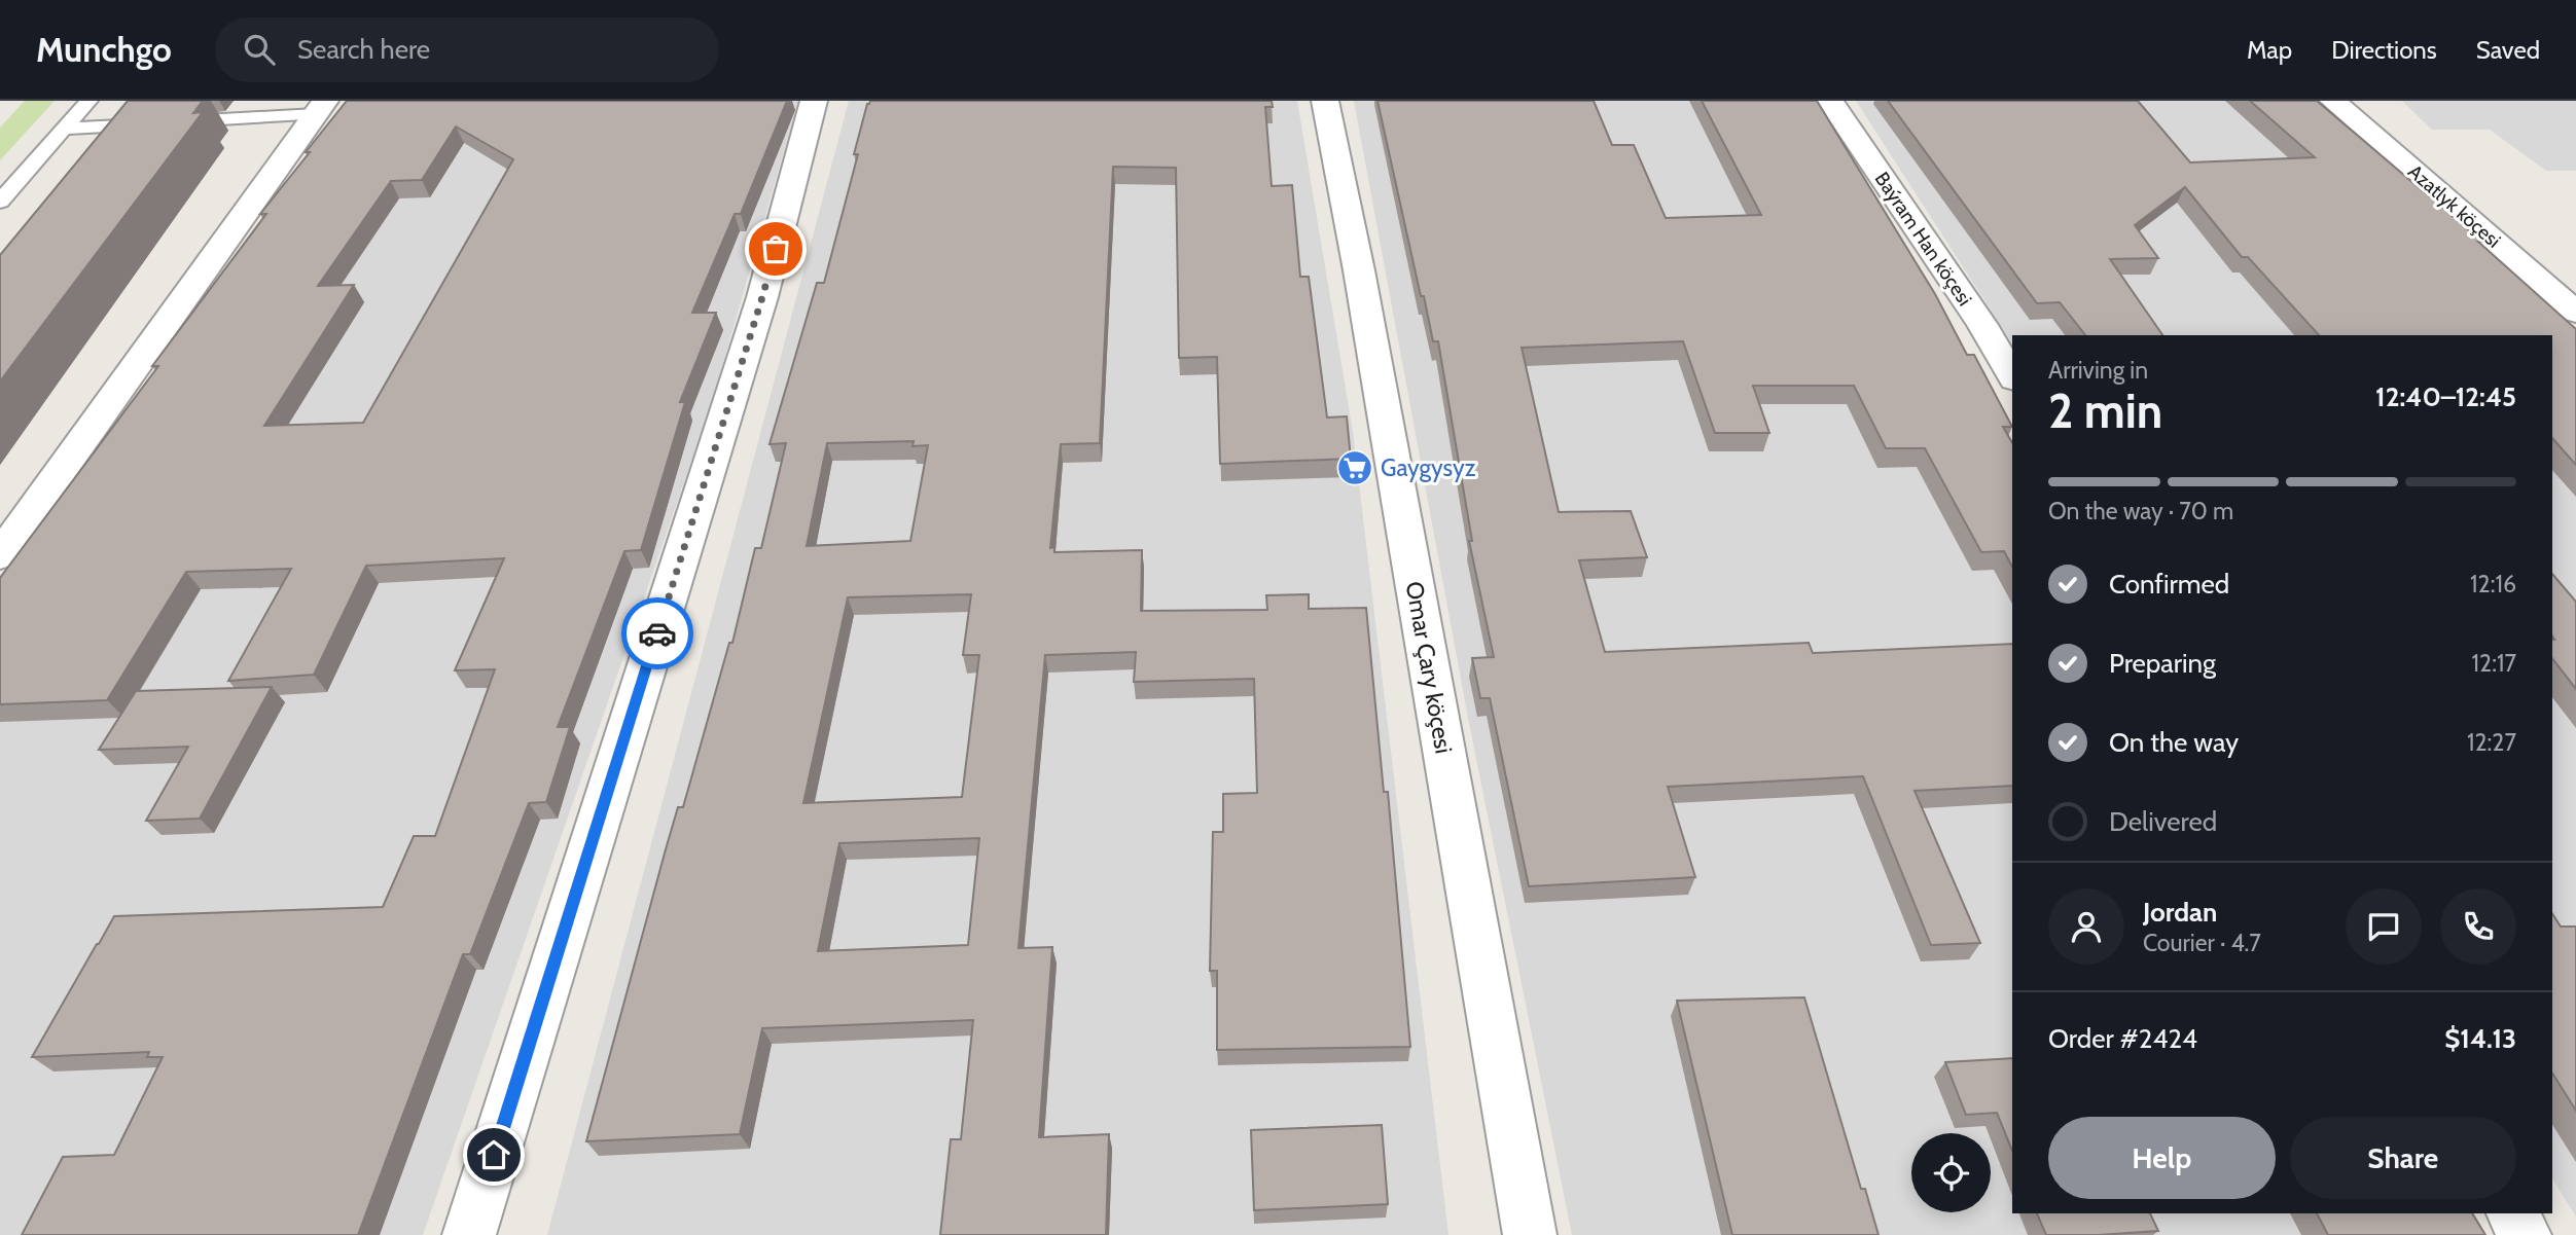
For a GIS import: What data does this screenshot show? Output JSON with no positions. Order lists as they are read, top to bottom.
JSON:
{
  "streets": {
    "street": ["Azatlyk köçesi", "Baýram Han köçesi", "Omar Çary köçesi"]
  },
  "places": {
    "supermarket": ["Gaygysyz"]
  },
  "page": {
    "header": "Munchgo",
    "search": "Search here",
    "nav": ["Map", "Directions", "Saved"],
    "heading": ["2 min", "Arriving in", "12:40–12:45"],
    "panel": [
      "Jordan",
      "Courier · 4.7",
      "Order #2424",
      "$14.13"
    ],
    "bar": "On the way · 70 m",
    "list": [
      ["Confirmed", "12:16"],
      ["Preparing", "12:17"],
      ["On the way", "12:27"],
      "Delivered"
    ],
    "buttons": ["Help", "Share"]
  }
}
